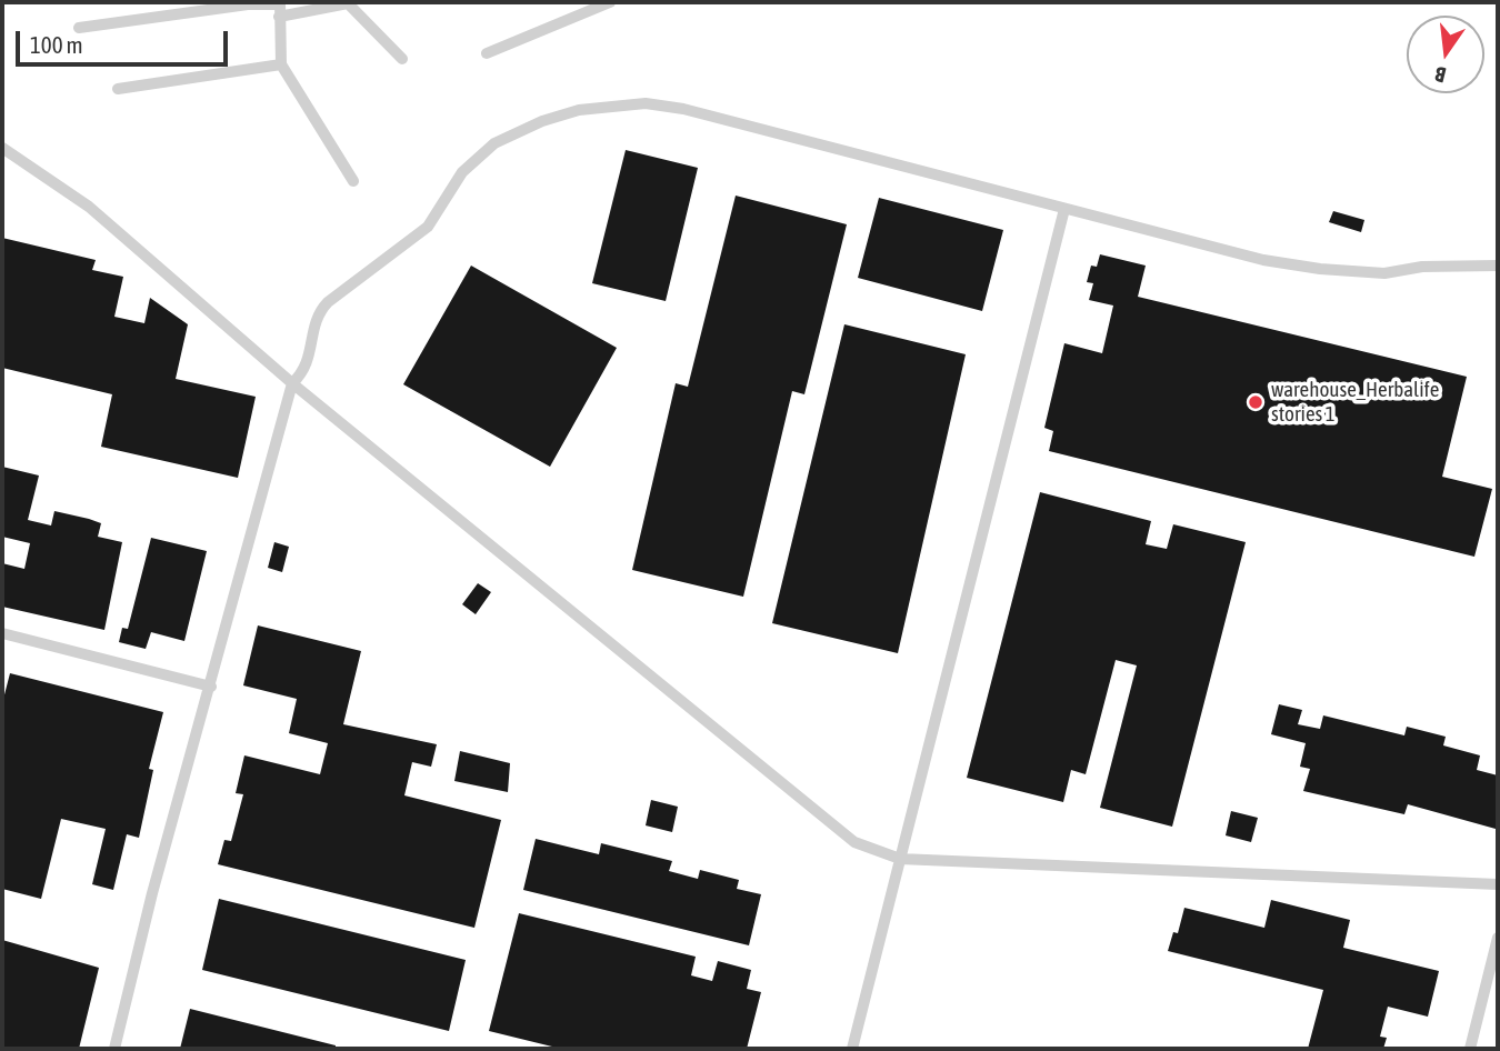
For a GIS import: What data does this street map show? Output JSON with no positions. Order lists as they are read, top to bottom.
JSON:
{
  "places": ["warehouse_Herbalife stories 1"],
  "scale_bar": "100 m",
  "north": "bottom"
}
